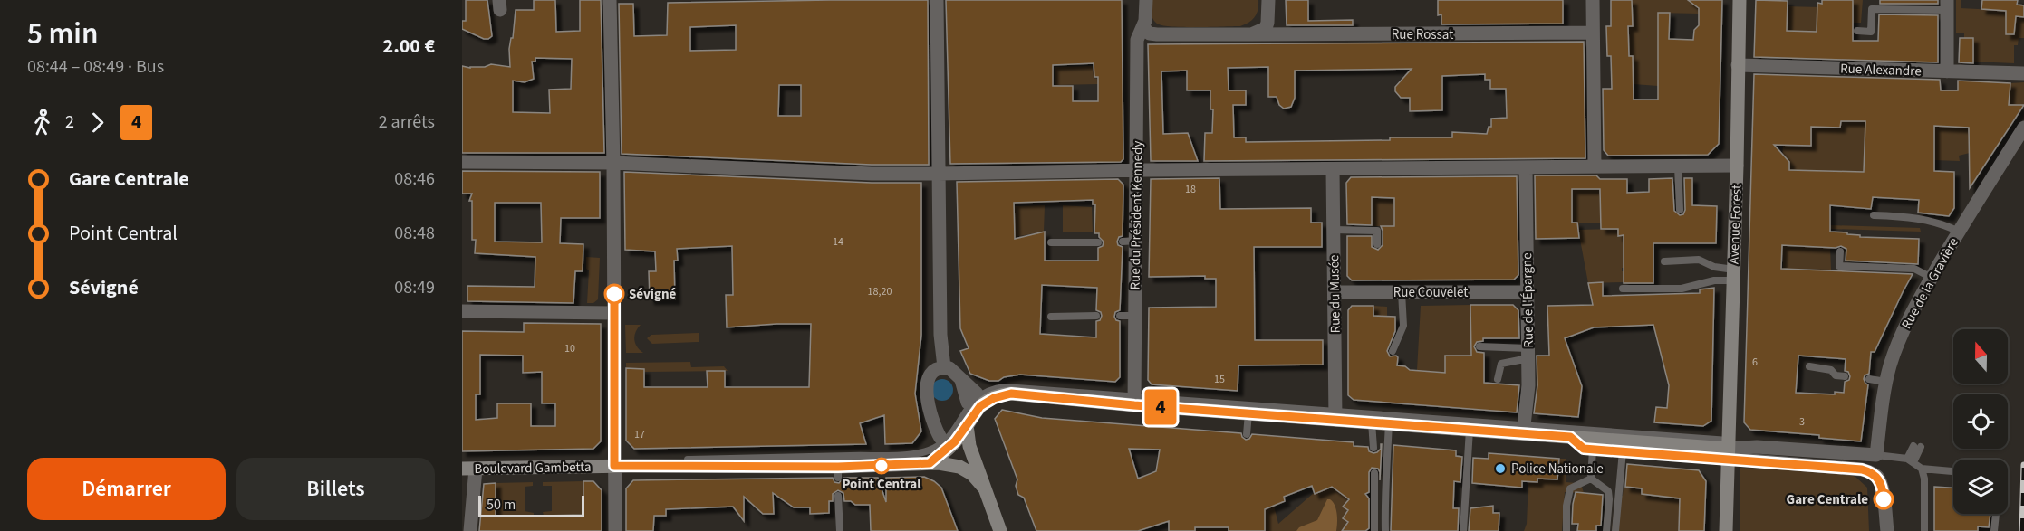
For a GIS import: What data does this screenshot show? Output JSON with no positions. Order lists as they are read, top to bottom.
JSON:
{
  "streets": {
    "street": [
      "Rue Rossat",
      "Rue Alexandre",
      "Rue du Président Kennedy",
      "Avenue Forest",
      "Rue de la Gravière",
      "Rue Couvelet",
      "Rue du Musée",
      "Rue de l'Épargne",
      "Boulevard Gambetta"
    ]
  },
  "crossings": [
    ["Rue Rossat", "Rue du Président Kennedy"],
    ["Rue Alexandre", "Avenue Forest"],
    ["Rue Couvelet", "Rue du Musée"],
    ["Rue Couvelet", "Rue de l'Épargne"]
  ],
  "places": [
    "Sévigné",
    "Point Central",
    "Police Nationale",
    "Gare Centrale"
  ],
  "lines": ["bus line 4"],
  "house_numbers": [
    "18",
    "14",
    "18,20",
    "10",
    "6",
    "15",
    "3",
    "17"
  ],
  "scale_bar": "50 m",
  "north": "top",
  "page": {
    "heading": ["5 min", "08:44 – 08:49 · Bus", "2.00 €"],
    "on_map": "4",
    "legs": ["2", "4", "2 arrêts"],
    "list": [
      {
        "name": "Gare Centrale",
        "value": "08:46"
      },
      {
        "name": "Point Central",
        "value": "08:48"
      },
      {
        "name": "Sévigné",
        "value": "08:49"
      }
    ],
    "buttons": ["Démarrer", "Billets"],
    "scale": "50 m"
  }
}
